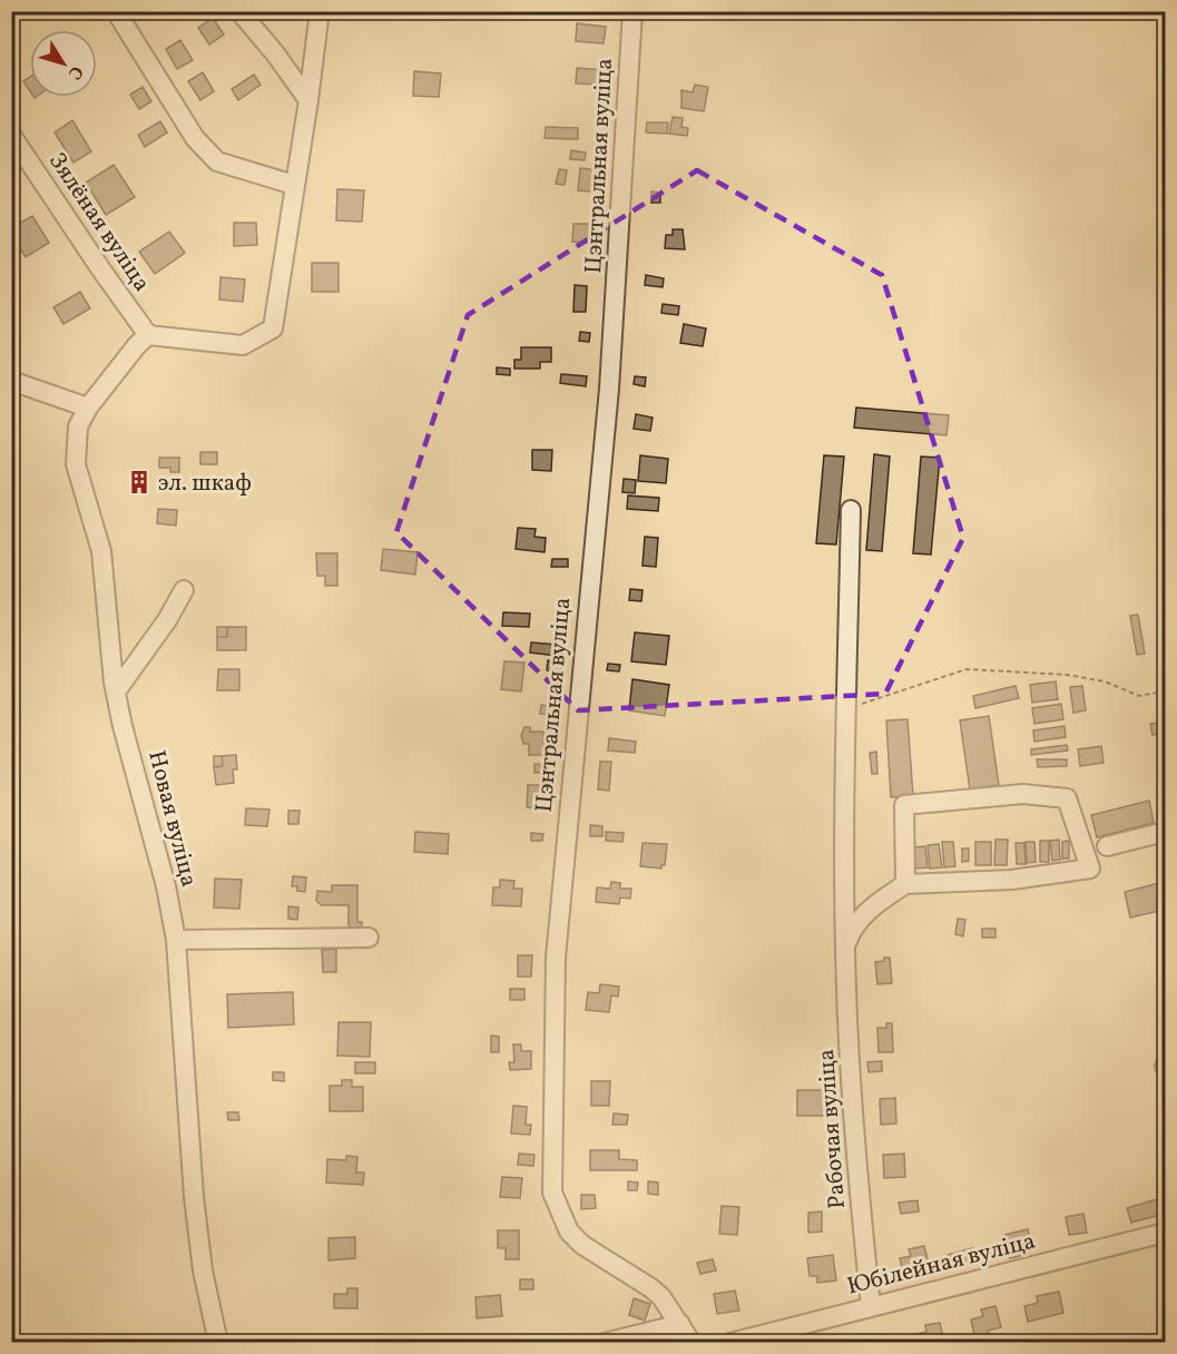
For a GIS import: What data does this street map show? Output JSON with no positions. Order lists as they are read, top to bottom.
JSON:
{
  "streets": {
    "street": [
      "Цэнтральная вуліца",
      "Зялёная вуліца",
      "Новая вуліца",
      "Рабочая вуліца",
      "Юбілейная вуліца"
    ]
  },
  "crossings": [
    ["Зялёная вуліца", "Новая вуліца"],
    ["Рабочая вуліца", "Юбілейная вуліца"]
  ],
  "places": {
    "building": ["эл. шкаф"]
  },
  "north": "bottom right"
}
